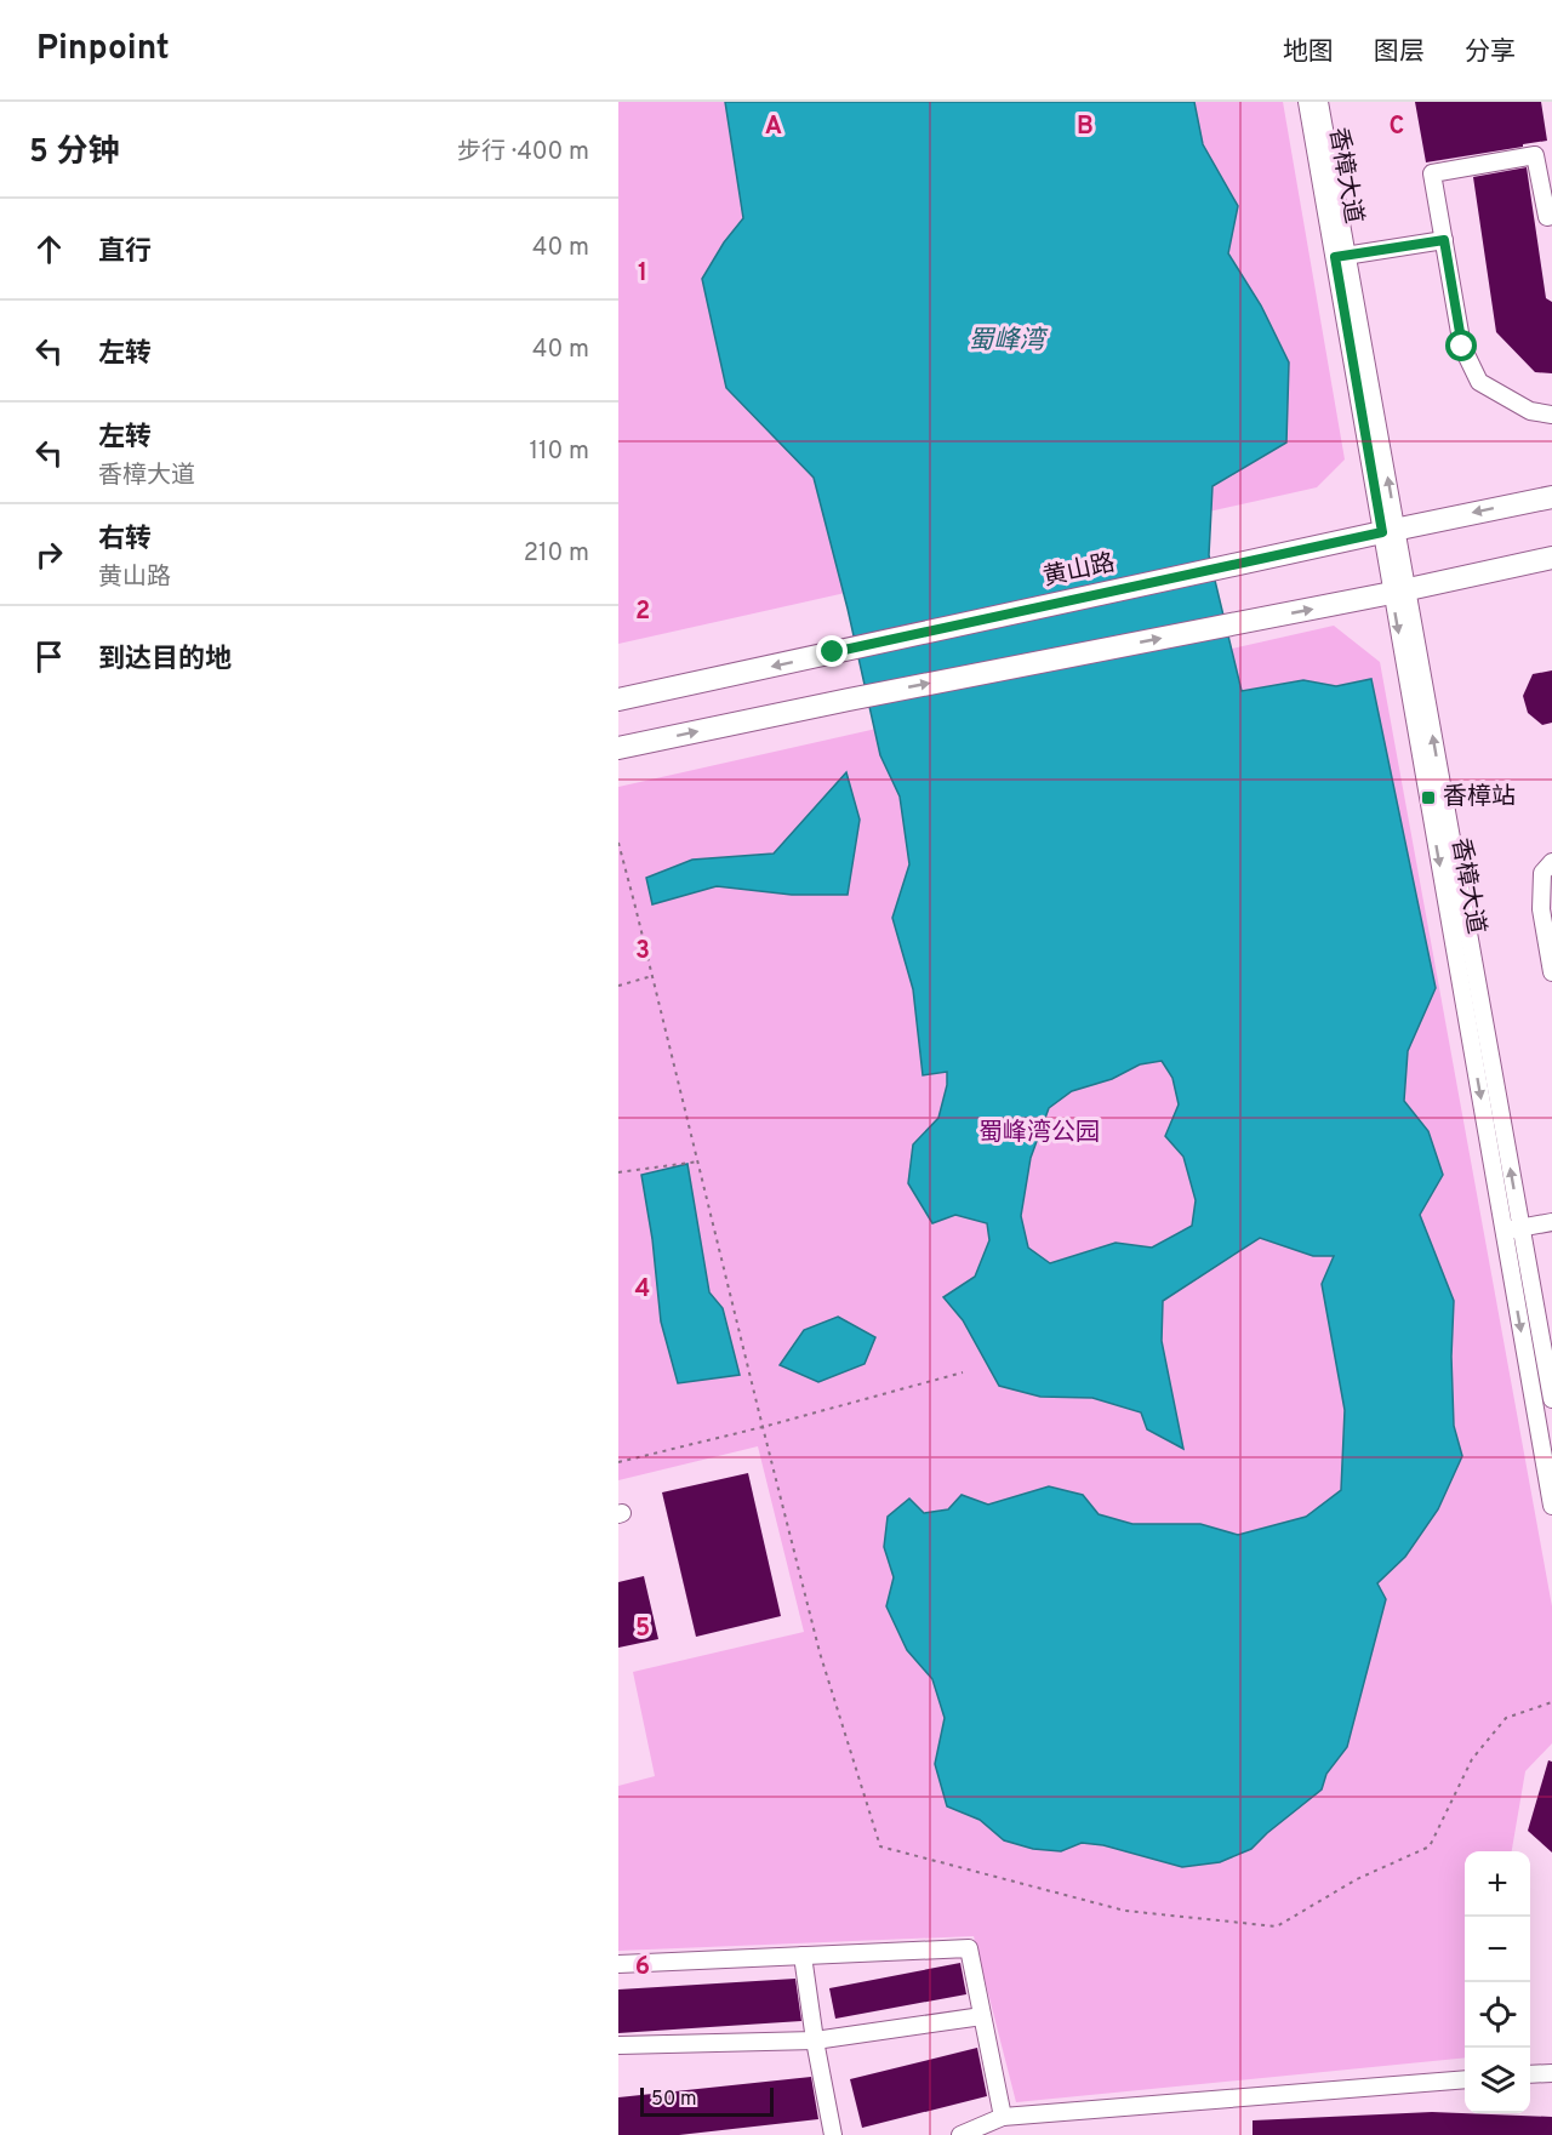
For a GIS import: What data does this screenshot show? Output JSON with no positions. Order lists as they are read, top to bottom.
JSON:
{
  "streets": {
    "main road": ["黄山路"],
    "street": ["香樟大道"]
  },
  "crossings": [
    ["香樟大道", "黄山路"]
  ],
  "water": ["蜀峰湾"],
  "parks": ["蜀峰湾公园"],
  "places": {
    "transit": ["香樟站"]
  },
  "scale_bar": "50 m",
  "page": {
    "header": "Pinpoint",
    "nav": ["地图", "图层", "分享"],
    "heading": ["5 分钟", "步行 · 400 m"],
    "list": [
      ["直行", "40 m"],
      ["左转", "40 m"],
      ["左转", "香樟大道", "110 m"],
      ["右转", "黄山路", "210 m"],
      "到达目的地"
    ],
    "map_buttons": ["+", "−"],
    "scale": "50 m"
  },
  "grid": {
    "columns": ["A", "B", "C"],
    "rows": [
      "1",
      "2",
      "3",
      "4",
      "5",
      "6"
    ]
  }
}
